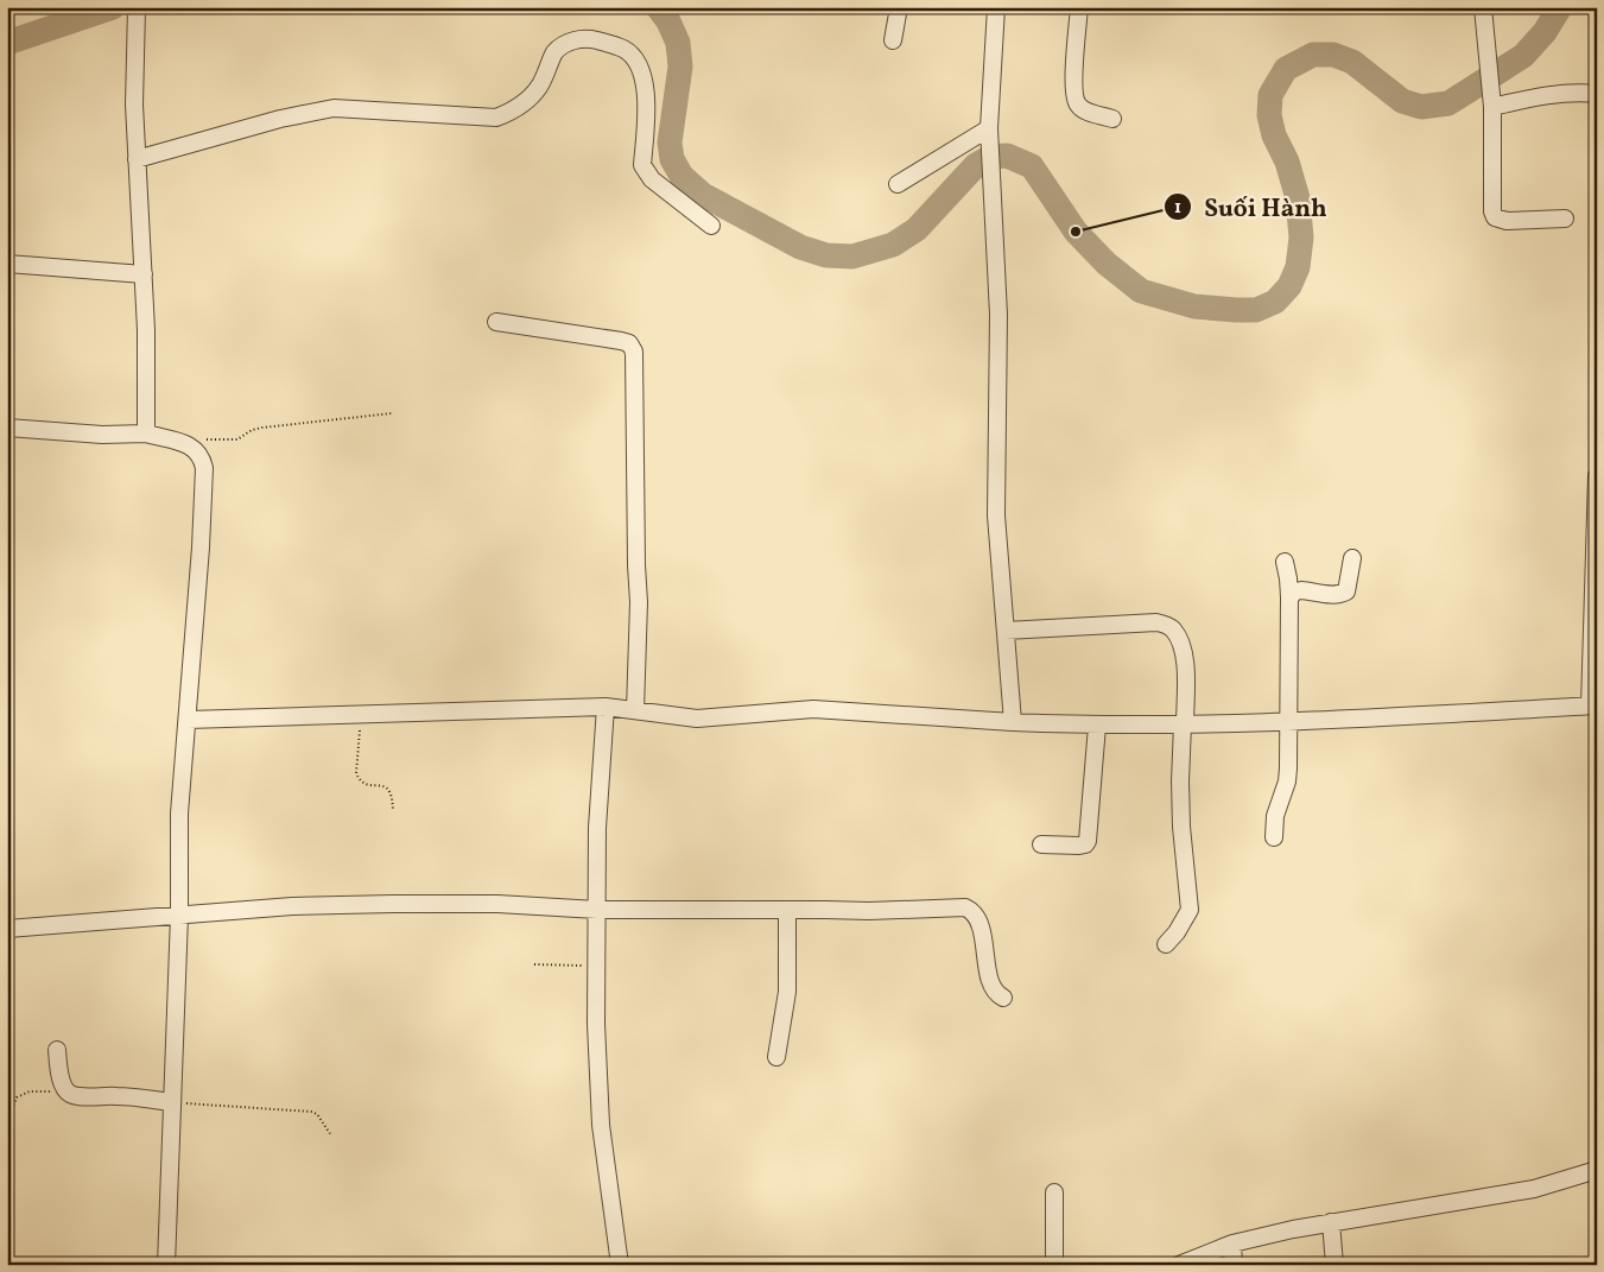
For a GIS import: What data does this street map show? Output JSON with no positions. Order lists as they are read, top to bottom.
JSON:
{
  "places": ["Suối Hành"]
}
